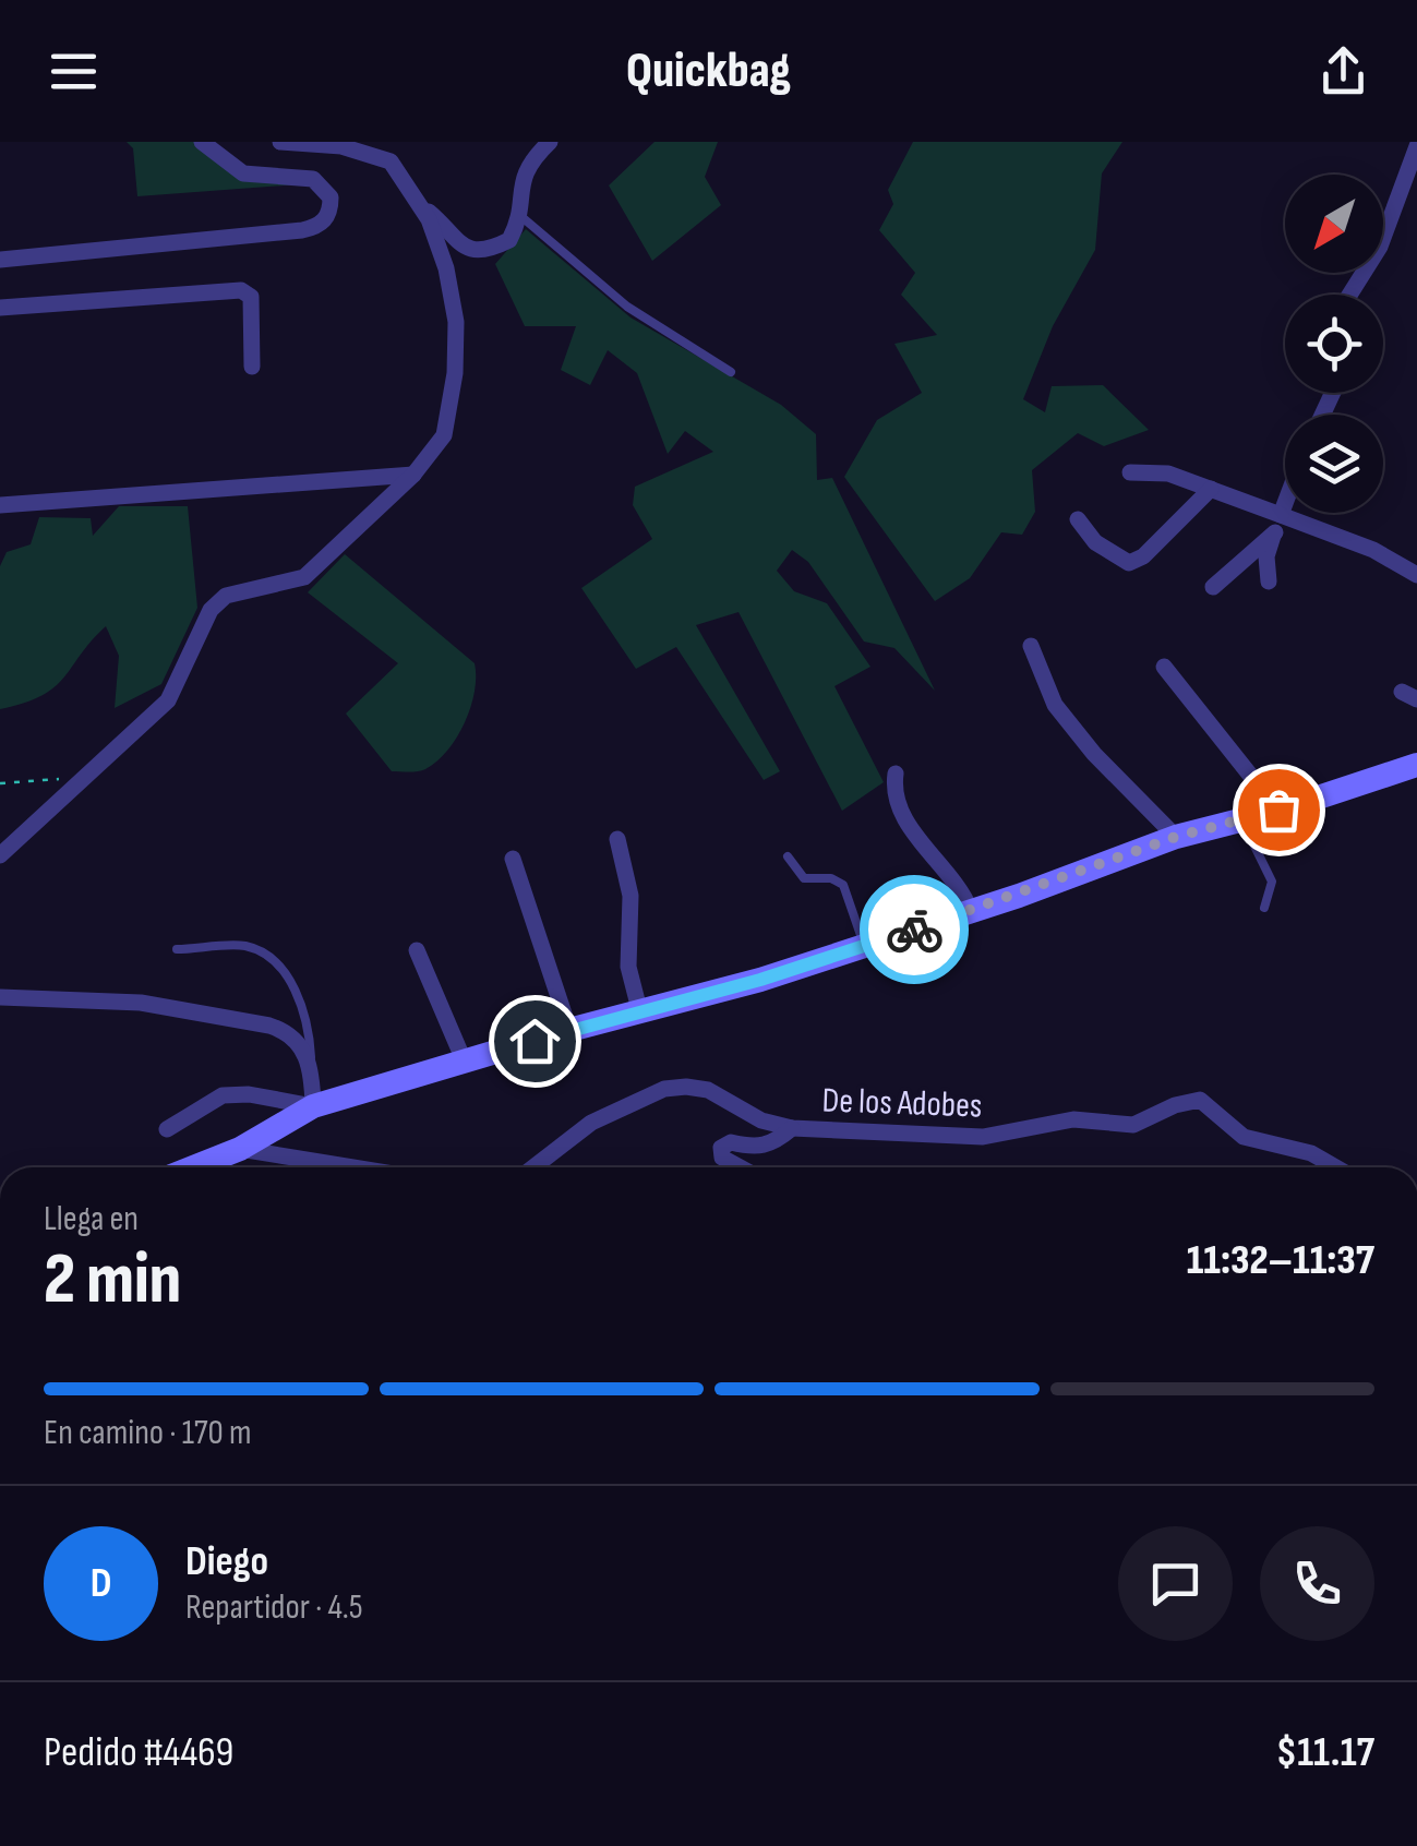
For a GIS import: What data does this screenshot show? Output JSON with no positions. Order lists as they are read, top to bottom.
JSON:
{
  "streets": {
    "street": ["De los Adobes"]
  },
  "north": "bottom left",
  "page": {
    "header": "Quickbag",
    "heading": ["2 min", "Llega en", "11:32–11:37"],
    "panel": [
      "Diego",
      "Repartidor · 4.5",
      "Pedido #4469",
      "$11.17"
    ],
    "bar": "En camino · 170 m",
    "round": "D"
  }
}
